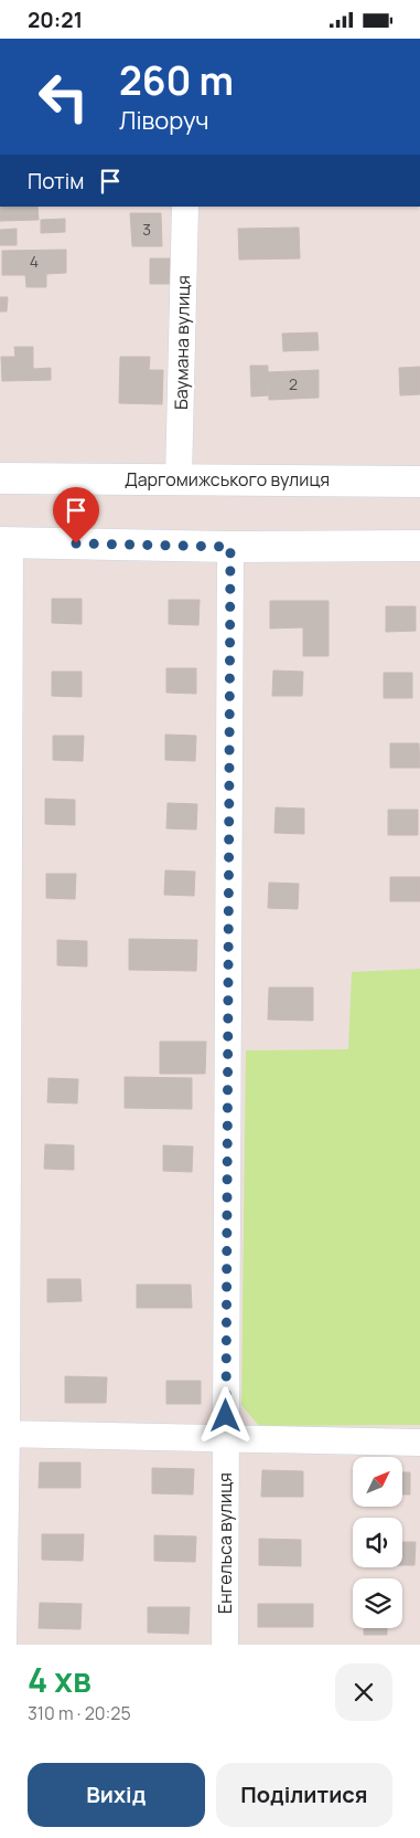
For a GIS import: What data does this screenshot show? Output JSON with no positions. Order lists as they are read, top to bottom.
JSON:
{
  "streets": {
    "street": ["Баумана вулиця", "Даргомижського вулиця", "Енгельса вулиця"]
  },
  "crossings": [
    ["Баумана вулиця", "Даргомижського вулиця"]
  ],
  "house_numbers": ["3", "4", "2"],
  "north": "top right",
  "page": {
    "status": "20:21",
    "turn": ["260 m", "Ліворуч"],
    "then": "Потім",
    "heading": ["4 хв", "310 m · 20:25"],
    "buttons": ["Вихід", "Поділитися"]
  }
}
